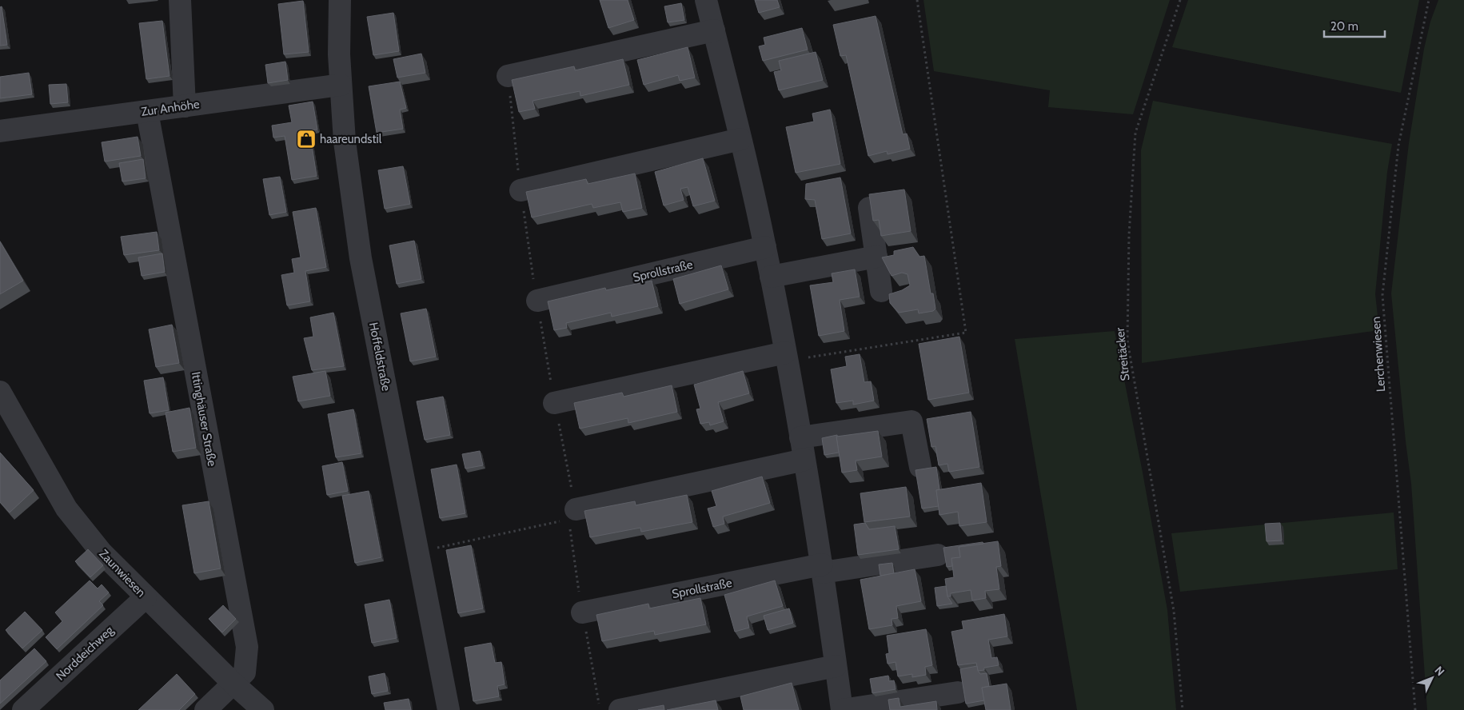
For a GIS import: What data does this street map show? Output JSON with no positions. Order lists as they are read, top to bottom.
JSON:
{
  "streets": {
    "street": [
      "Zur Anhöhe",
      "Sprollstraße",
      "Hoffeldstraße",
      "Ittinghäuser Straße",
      "Zaunwiesen",
      "Norddeichweg"
    ],
    "path": ["Streitäcker", "Lerchenwiesen"]
  },
  "crossings": [
    ["Zur Anhöhe", "Hoffeldstraße"],
    ["Zur Anhöhe", "Ittinghäuser Straße"],
    ["Ittinghäuser Straße", "Zaunwiesen"],
    ["Zaunwiesen", "Norddeichweg"]
  ],
  "places": {
    "shop": ["haareundstil"]
  },
  "scale_bar": "20 m",
  "north": "top right"
}
